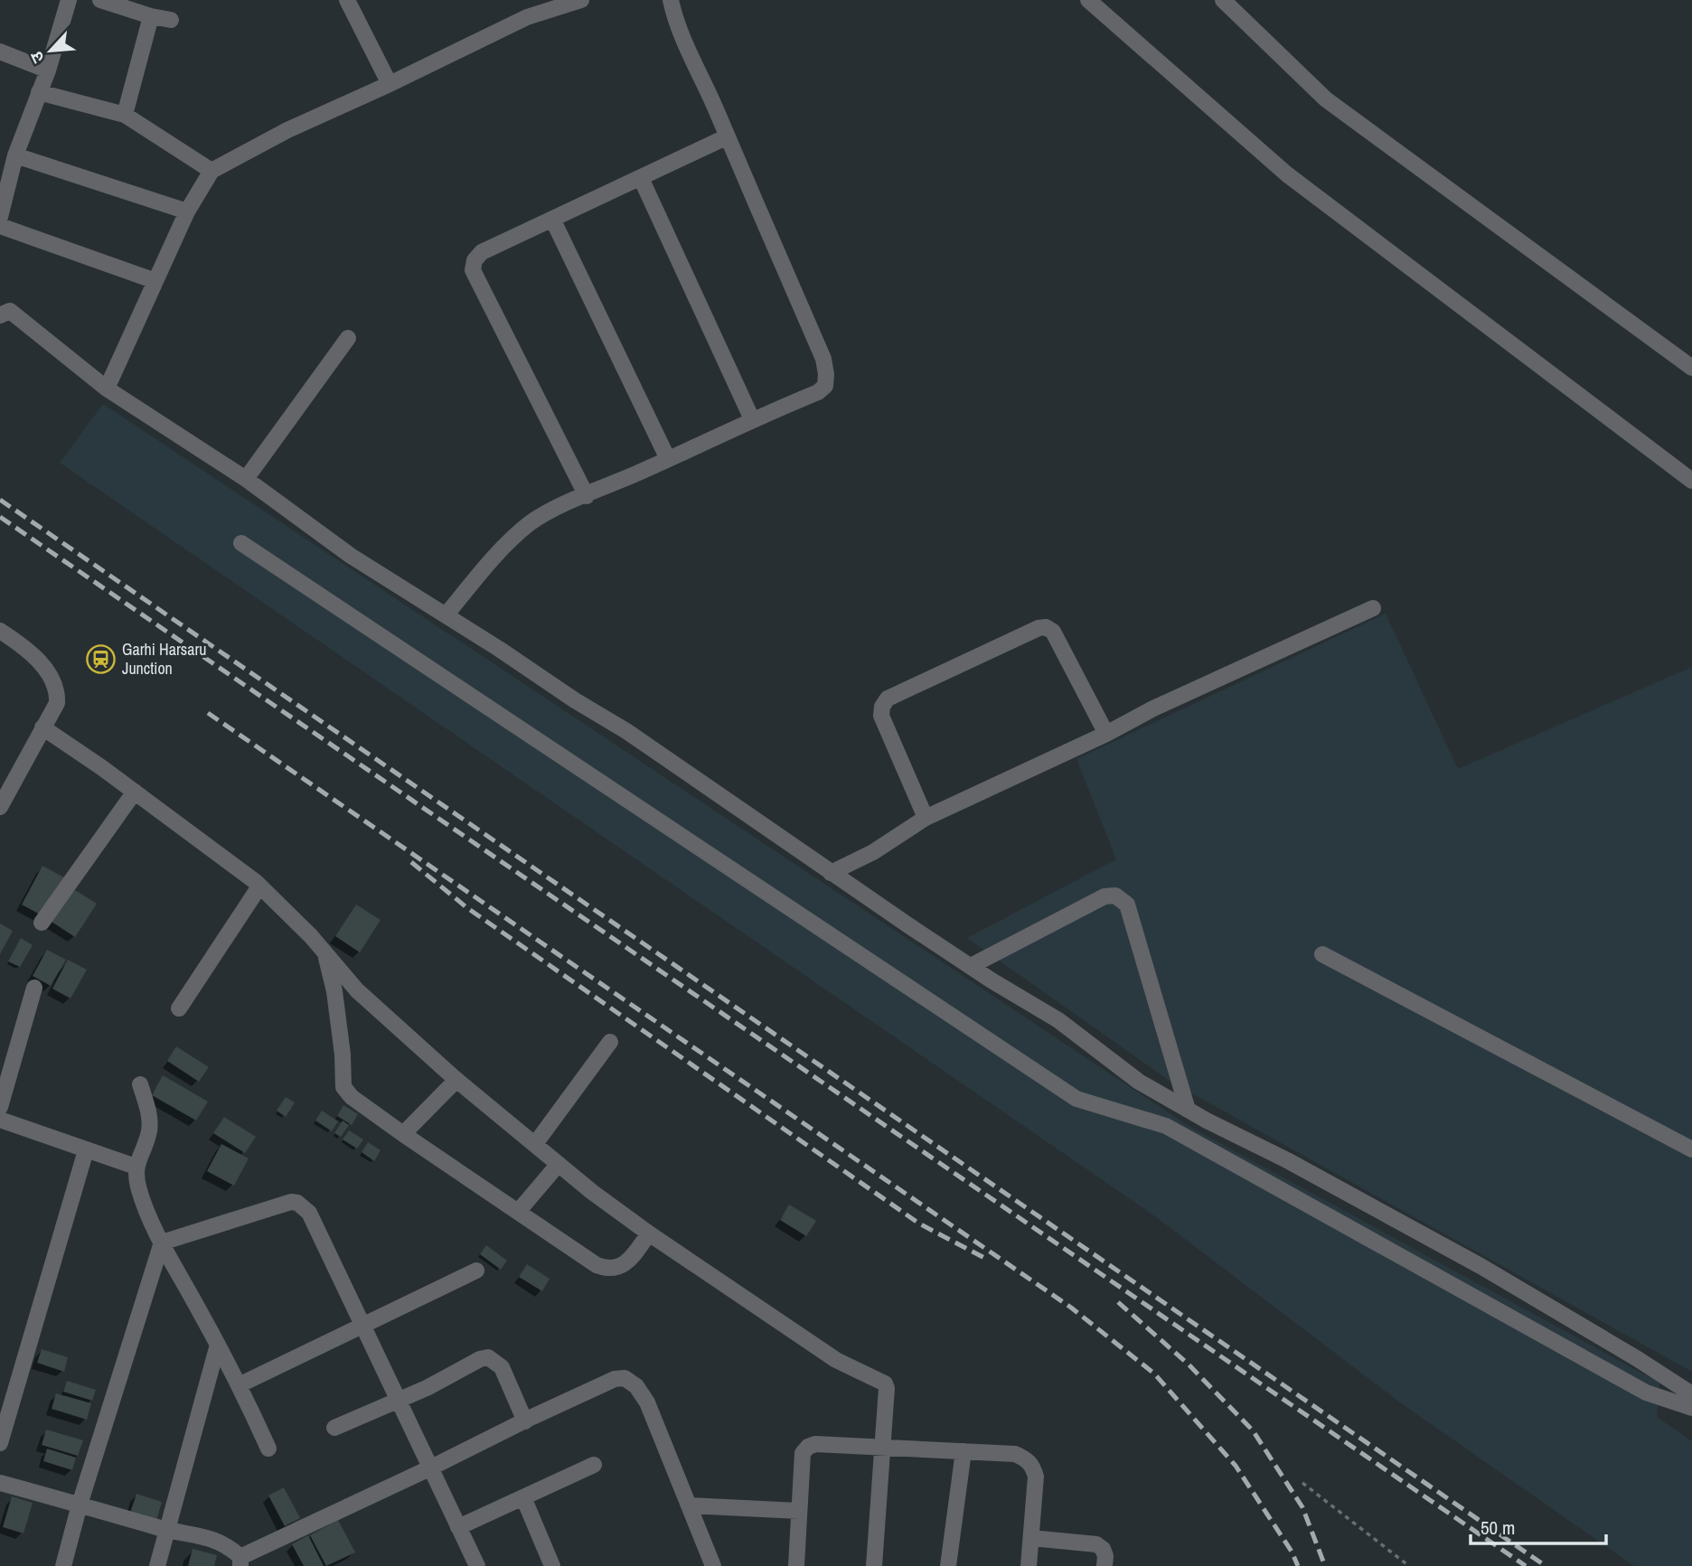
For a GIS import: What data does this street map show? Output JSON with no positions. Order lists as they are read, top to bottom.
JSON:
{
  "places": {
    "station": ["Garhi Harsaru Junction"]
  },
  "scale_bar": "50 m",
  "north": "bottom left"
}
